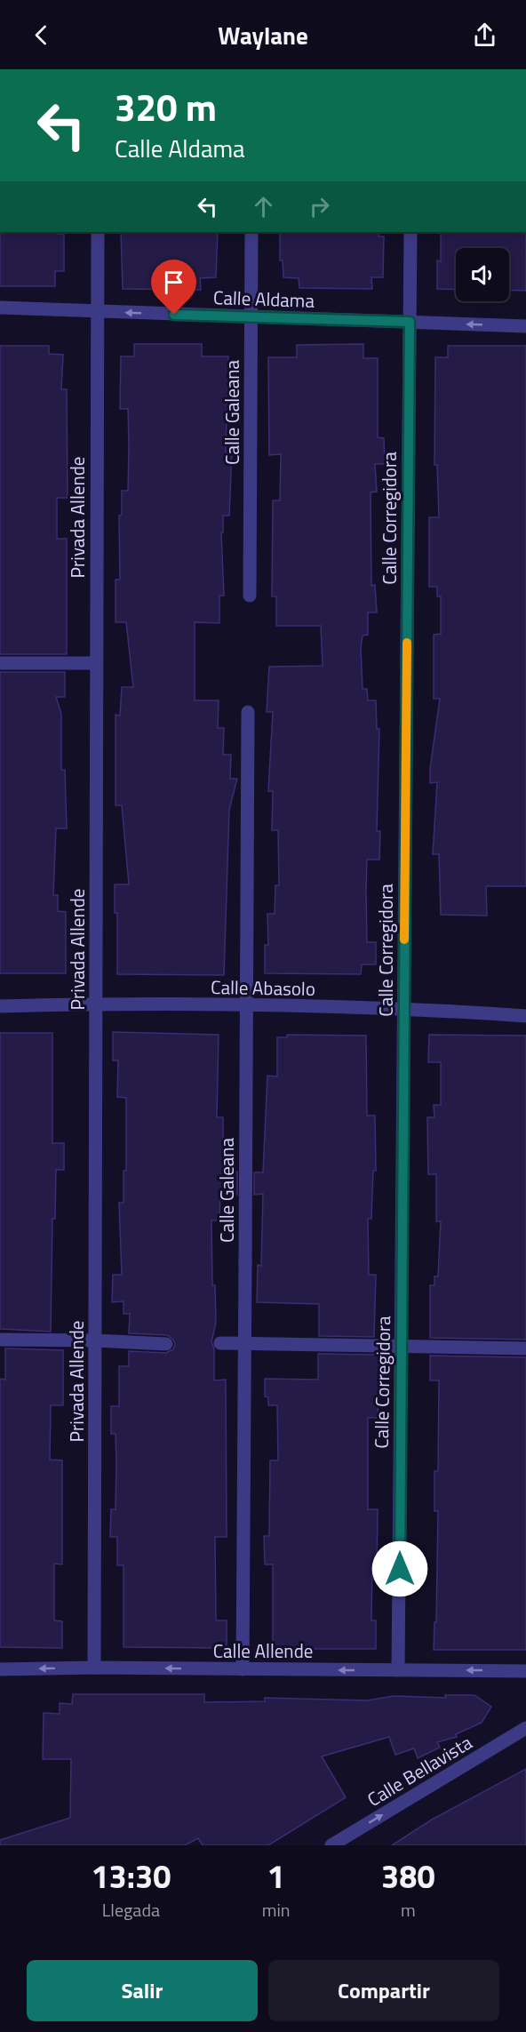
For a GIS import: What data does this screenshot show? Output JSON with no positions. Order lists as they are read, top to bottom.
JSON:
{
  "streets": {
    "street": [
      "Calle Aldama",
      "Calle Galeana",
      "Privada Allende",
      "Calle Corregidora",
      "Calle Abasolo",
      "Calle Allende",
      "Calle Bellavista"
    ]
  },
  "crossings": [
    ["Calle Aldama", "Calle Galeana"],
    ["Calle Aldama", "Privada Allende"],
    ["Calle Aldama", "Calle Corregidora"],
    ["Calle Galeana", "Calle Abasolo"],
    ["Calle Galeana", "Calle Allende"],
    ["Privada Allende", "Calle Abasolo"],
    ["Privada Allende", "Calle Allende"],
    ["Calle Corregidora", "Calle Abasolo"],
    ["Calle Corregidora", "Calle Allende"]
  ],
  "one_way": ["Calle Aldama", "Calle Allende", "Calle Bellavista"],
  "page": {
    "header": "Waylane",
    "turn": ["320 m", "Calle Aldama"],
    "eta": [
      "13:30",
      "Llegada",
      "1",
      "min",
      "380",
      "m"
    ],
    "buttons": ["Salir", "Compartir"]
  }
}
